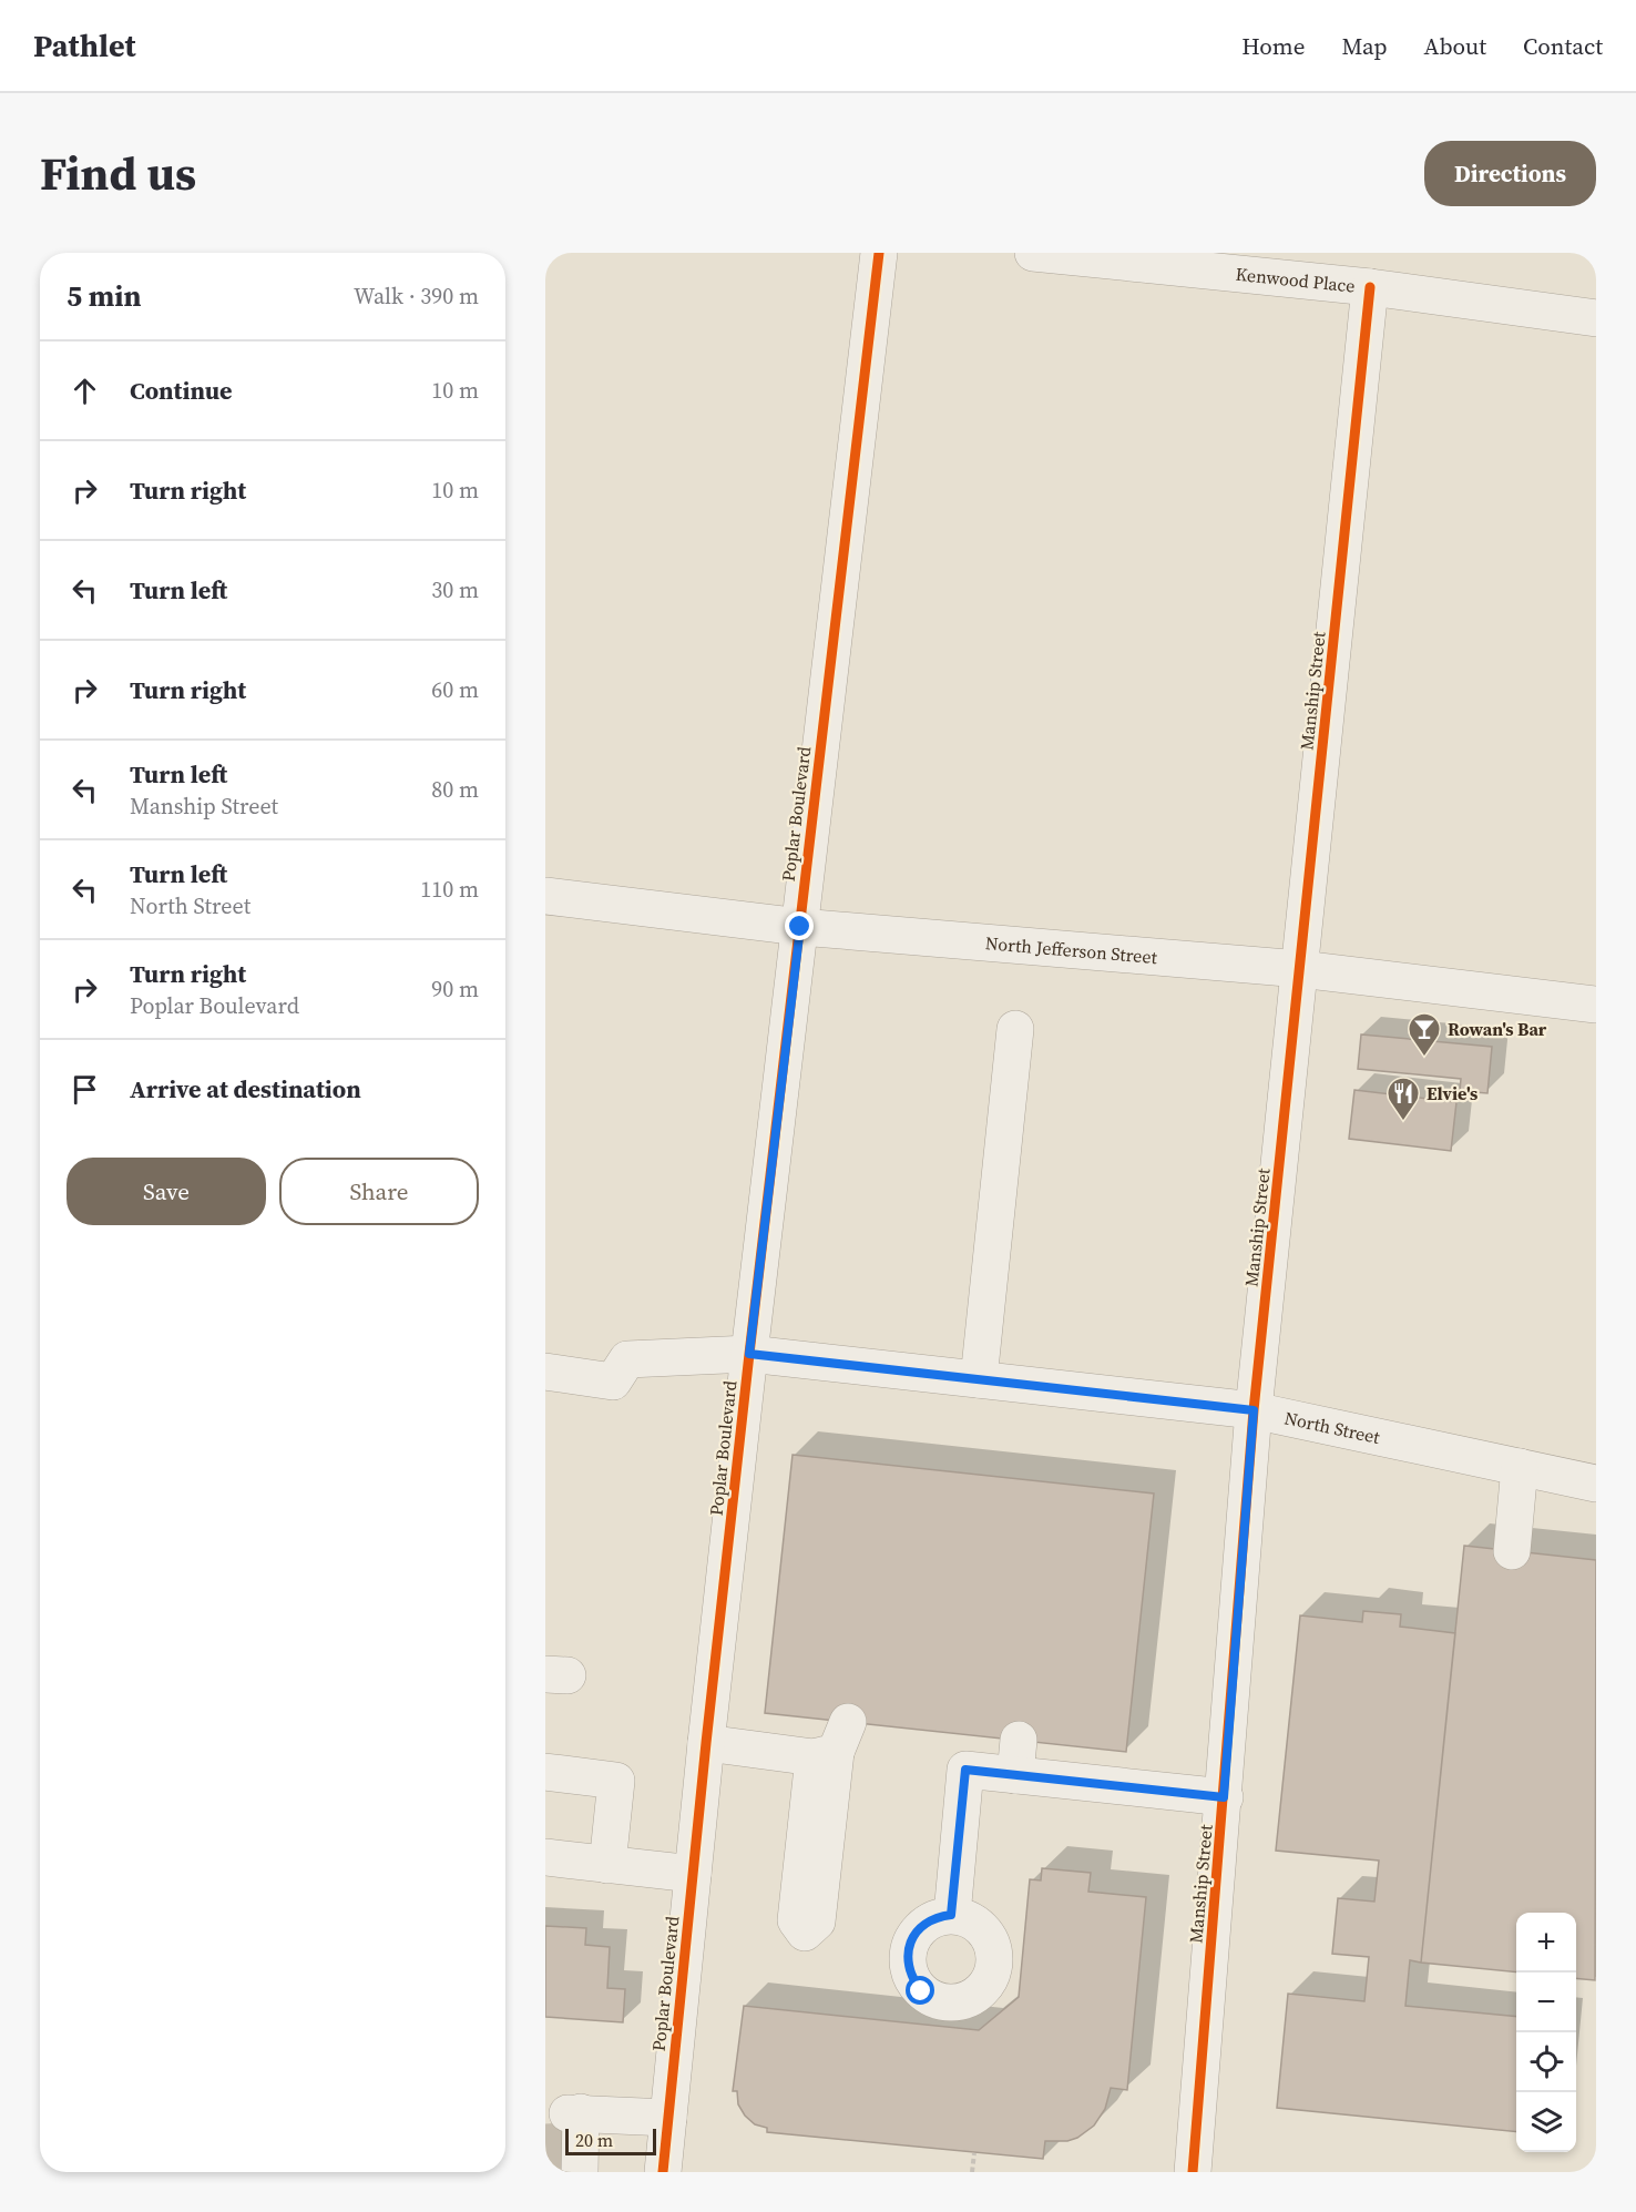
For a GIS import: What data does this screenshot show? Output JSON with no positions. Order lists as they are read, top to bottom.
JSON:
{
  "streets": {
    "street": [
      "Kenwood Place",
      "Manship Street",
      "Poplar Boulevard",
      "North Jefferson Street",
      "North Street"
    ]
  },
  "crossings": [
    ["Kenwood Place", "Manship Street"],
    ["Manship Street", "North Jefferson Street"],
    ["Manship Street", "North Street"],
    ["Poplar Boulevard", "North Jefferson Street"],
    ["Poplar Boulevard", "North Street"]
  ],
  "places": {
    "bar": ["Rowan's Bar"],
    "restaurant": ["Elvie's"]
  },
  "scale_bar": "20 m",
  "page": {
    "header": "Pathlet",
    "nav": [
      "Home",
      "Map",
      "About",
      "Contact"
    ],
    "title": "Find us",
    "buttons": [
      "Directions",
      ["Save", "Share"]
    ],
    "heading": ["5 min", "Walk · 390 m"],
    "list": [
      ["Continue", "10 m"],
      ["Turn right", "10 m"],
      ["Turn left", "30 m"],
      ["Turn right", "60 m"],
      ["Turn left", "Manship Street", "80 m"],
      ["Turn left", "North Street", "110 m"],
      ["Turn right", "Poplar Boulevard", "90 m"],
      "Arrive at destination"
    ],
    "map_buttons": ["+", "−"],
    "scale": "20 m"
  }
}
